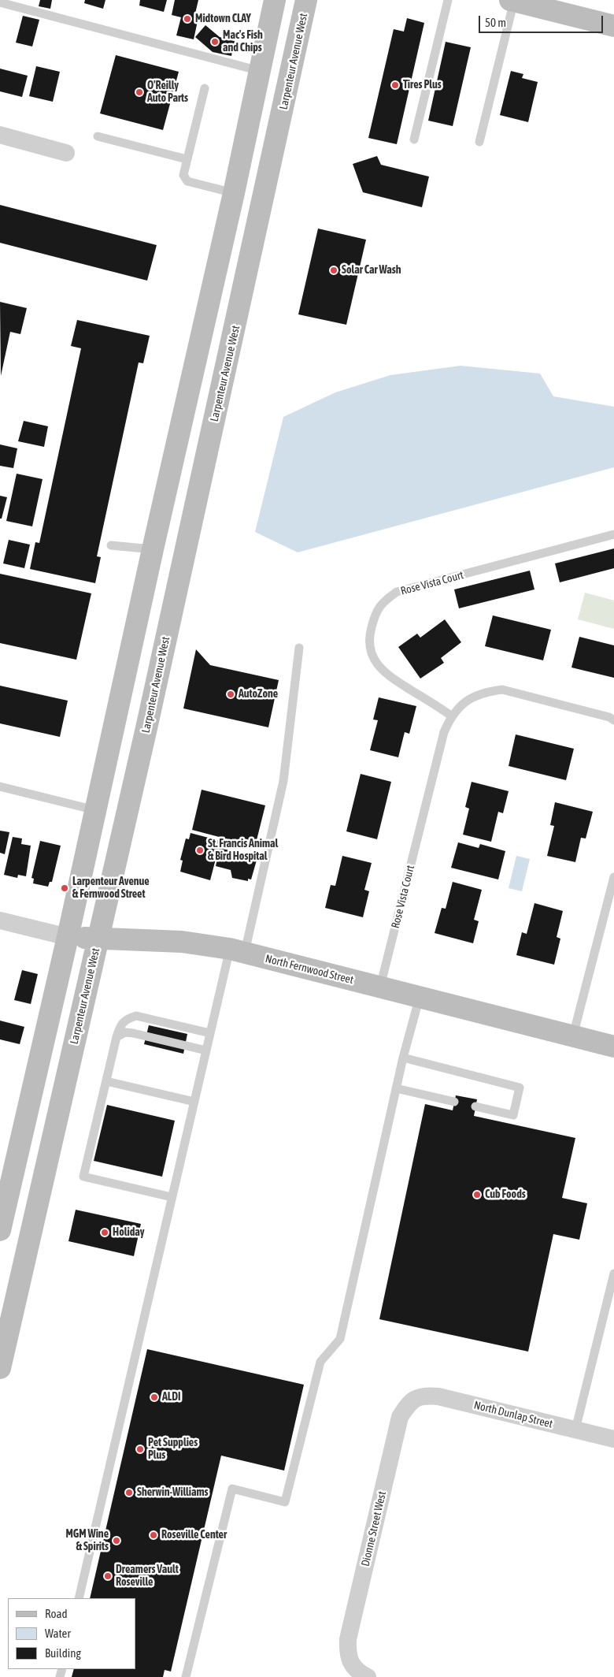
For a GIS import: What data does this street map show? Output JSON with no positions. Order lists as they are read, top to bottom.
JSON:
{
  "streets": {
    "main road": ["Larpenteur Avenue West", "North Fernwood Street"],
    "street": ["North Dunlap Street", "Dionne Street West"],
    "lane": ["Rose Vista Court"]
  },
  "crossings": [
    ["Larpenteur Avenue West", "North Fernwood Street"],
    ["Rose Vista Court", "North Fernwood Street"],
    ["North Dunlap Street", "Dionne Street West"]
  ],
  "places": [
    "Midtown CLAY",
    "Mac's Fish and Chips",
    "Tires Plus",
    "O'Reilly Auto Parts",
    "Solar Car Wash",
    "AutoZone",
    "St. Francis Animal & Bird Hospital",
    "Larpenteur Avenue & Fernwood Street",
    "Cub Foods",
    "Holiday",
    "ALDI",
    "Pet Supplies Plus",
    "Sherwin-Williams",
    "Roseville Center",
    "MGM Wine & Spirits",
    "Dreamers Vault Roseville"
  ],
  "legend": ["Road", "Water", "Building"],
  "scale_bar": "50 m"
}
